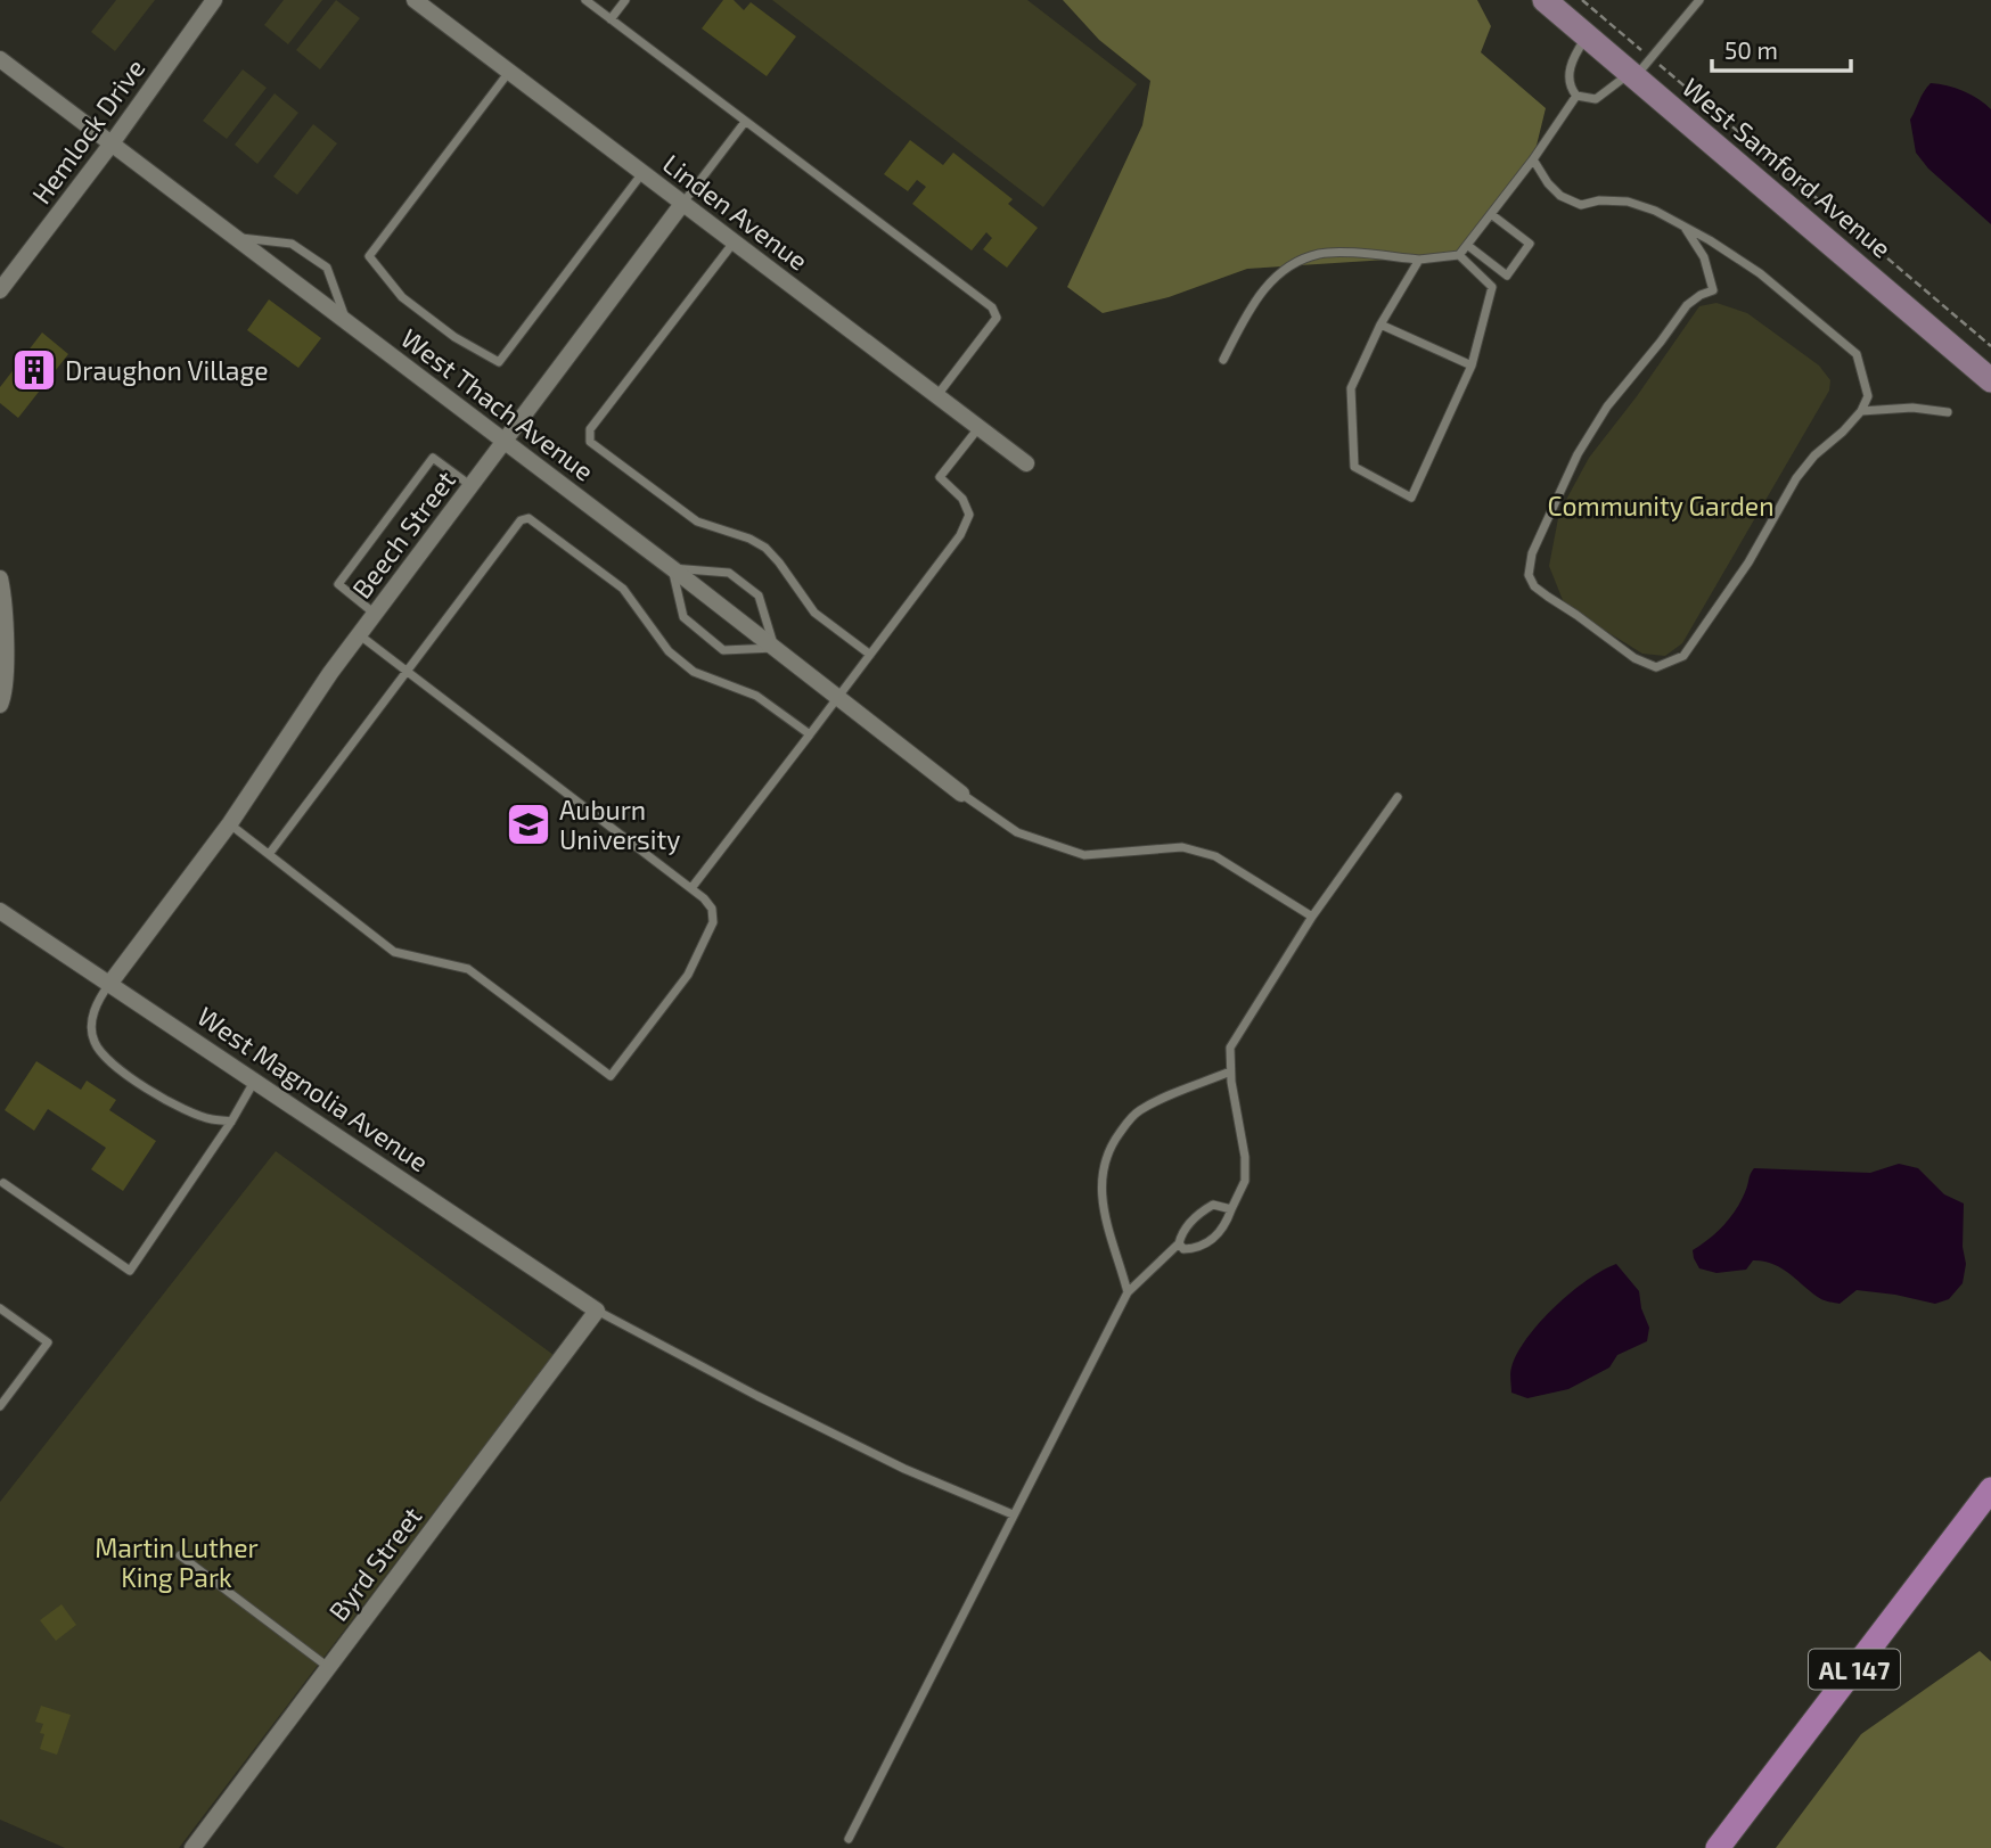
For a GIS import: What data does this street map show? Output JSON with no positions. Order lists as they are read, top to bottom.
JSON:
{
  "streets": {
    "main road": ["AL 147"],
    "street": [
      "Hemlock Drive",
      "West Samford Avenue",
      "Linden Avenue",
      "West Thach Avenue",
      "Beech Street",
      "West Magnolia Avenue",
      "Byrd Street"
    ]
  },
  "crossings": [
    ["Hemlock Drive", "West Thach Avenue"],
    ["Linden Avenue", "Beech Street"],
    ["West Thach Avenue", "Beech Street"],
    ["Beech Street", "West Magnolia Avenue"],
    ["West Magnolia Avenue", "Byrd Street"]
  ],
  "parks": ["Community Garden", "Martin Luther King Park"],
  "places": {
    "building": ["Draughon Village"],
    "school or university": ["Auburn University"]
  },
  "scale_bar": "50 m"
}
